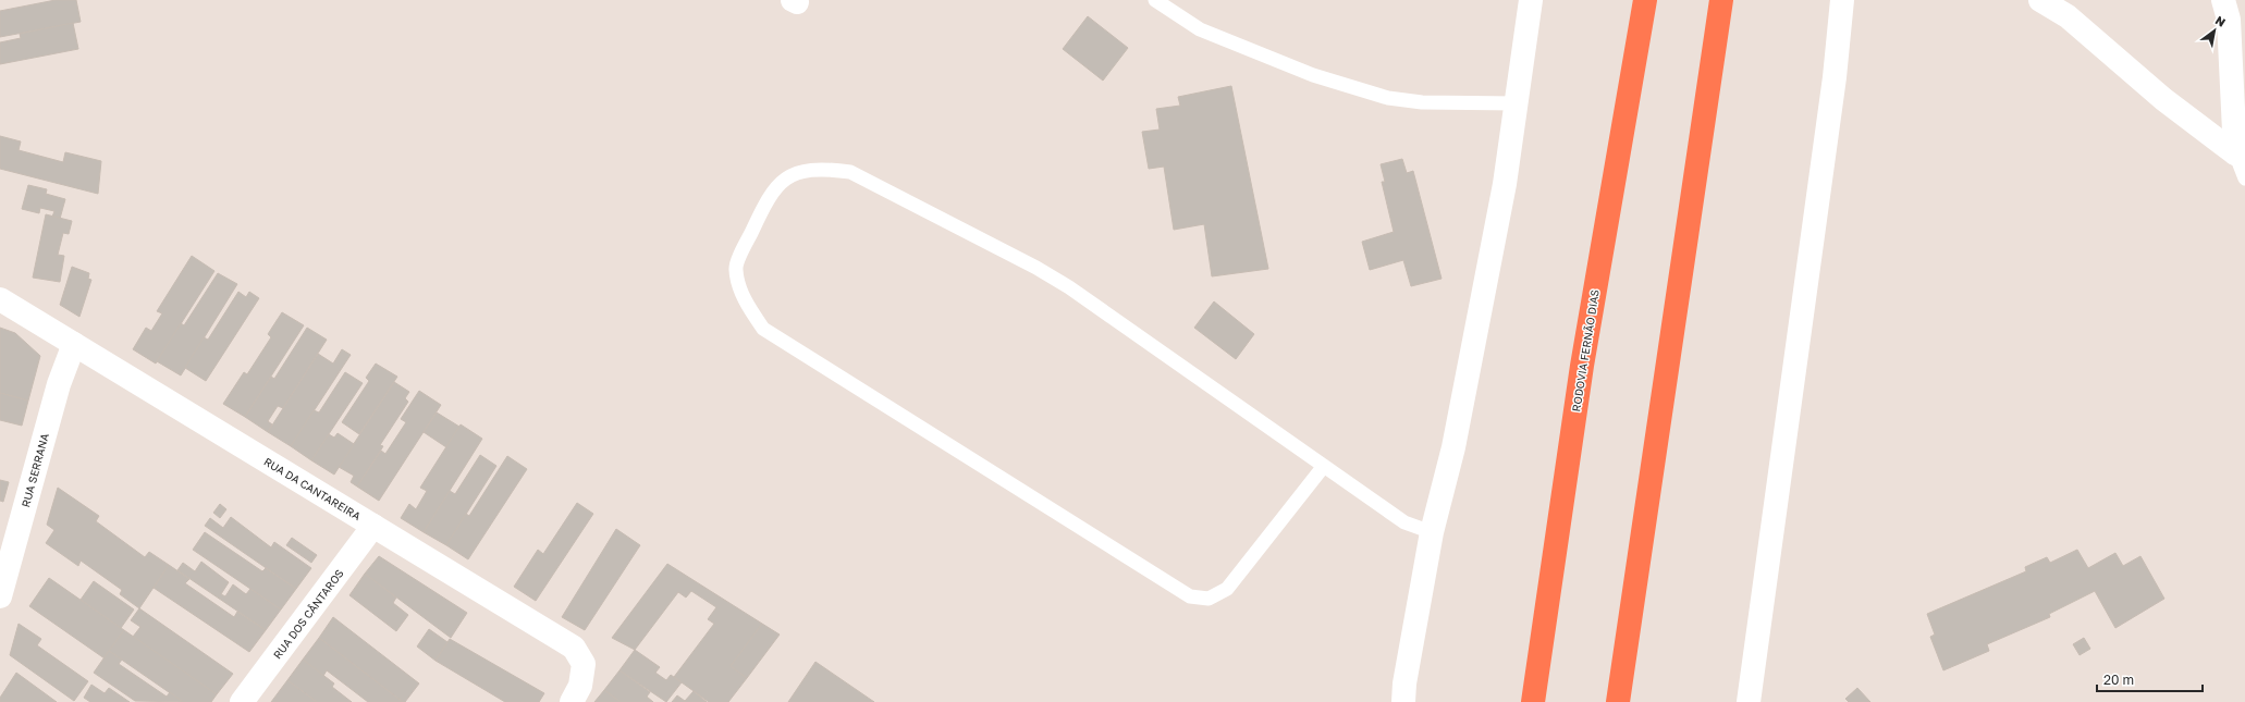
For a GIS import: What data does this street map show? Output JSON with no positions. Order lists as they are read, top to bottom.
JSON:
{
  "streets": {
    "highway": ["RODOVIA FERNÃO DIAS"],
    "street": ["RUA SERRANA", "RUA DA CANTAREIRA", "RUA DOS CÂNTAROS"]
  },
  "crossings": [
    ["RUA SERRANA", "RUA DA CANTAREIRA"],
    ["RUA DA CANTAREIRA", "RUA DOS CÂNTAROS"]
  ],
  "scale_bar": "20 m",
  "north": "top right"
}
